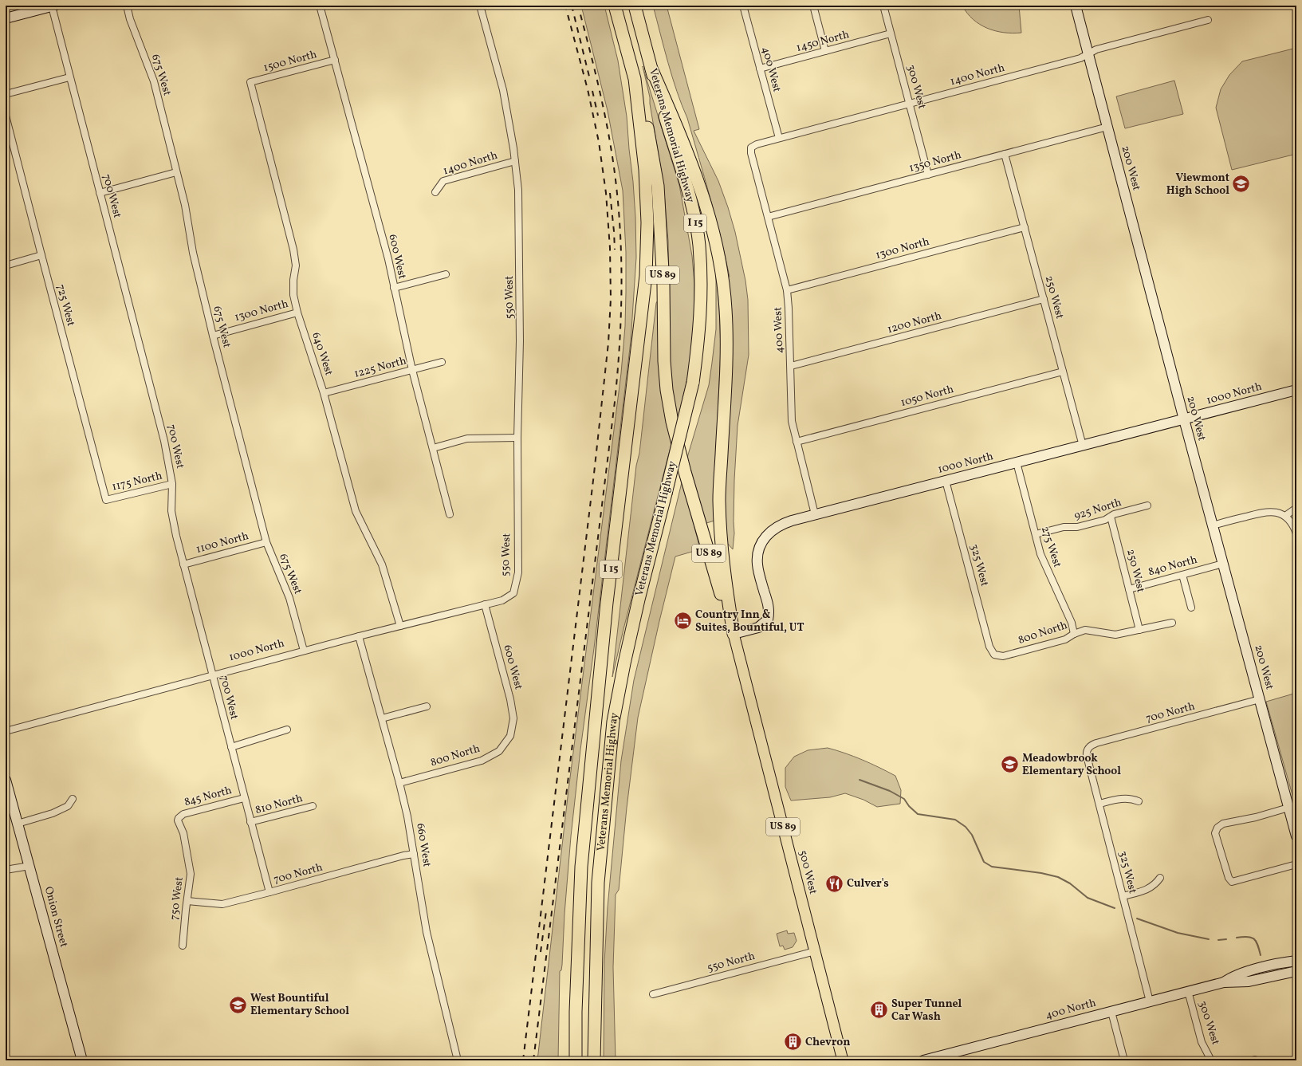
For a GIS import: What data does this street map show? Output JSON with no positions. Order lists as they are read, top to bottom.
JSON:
{
  "streets": {
    "highway": ["Veterans Memorial Highway", "I 15", "US 89"],
    "main road": [
      "200 West",
      "1000 North",
      "500 West",
      "Onion Street",
      "400 North"
    ],
    "street": [
      "1450 North",
      "1500 North",
      "400 West",
      "675 West",
      "1400 North",
      "300 West",
      "1350 North",
      "700 West",
      "1300 North",
      "600 West",
      "550 West",
      "250 West",
      "725 West",
      "1200 North",
      "640 West",
      "1225 North",
      "1050 North",
      "1175 North",
      "925 North",
      "1100 North",
      "275 West",
      "325 West",
      "840 North",
      "800 North",
      "700 North",
      "845 North",
      "810 North",
      "660 West",
      "750 West",
      "550 North"
    ]
  },
  "crossings": [
    ["1450 North", "400 West"],
    ["1450 North", "300 West"],
    ["1500 North", "600 West"],
    ["1500 North", "640 West"],
    ["400 West", "1400 North"],
    ["400 West", "1350 North"],
    ["400 West", "1300 North"],
    ["400 West", "1200 North"],
    ["400 West", "1000 North"],
    ["400 West", "1050 North"],
    ["675 West", "1300 North"],
    ["675 West", "1000 North"],
    ["675 West", "1100 North"],
    ["1400 North", "300 West"],
    ["1400 North", "200 West"],
    ["1400 North", "550 West"],
    ["300 West", "1350 North"],
    ["300 West", "400 North"],
    ["Veterans Memorial Highway", "US 89"],
    ["1350 North", "200 West"],
    ["1350 North", "250 West"],
    ["200 West", "1000 North"],
    ["200 West", "840 North"],
    ["200 West", "700 North"],
    ["700 West", "1000 North"],
    ["700 West", "1175 North"],
    ["700 West", "1100 North"],
    ["700 West", "700 North"],
    ["700 West", "845 North"],
    ["700 West", "810 North"],
    ["1300 North", "250 West"],
    ["1300 North", "640 West"],
    ["600 West", "1225 North"],
    ["600 West", "1000 North"],
    ["600 West", "800 North"],
    ["US 89", "1000 North"],
    ["US 89", "500 West"],
    ["550 West", "1000 North"],
    ["250 West", "1200 North"],
    ["250 West", "1000 North"],
    ["250 West", "1050 North"],
    ["250 West", "925 North"],
    ["250 West", "840 North"],
    ["250 West", "800 North"],
    ["725 West", "1175 North"],
    ["640 West", "1225 North"],
    ["640 West", "1000 North"],
    ["1000 North", "275 West"],
    ["1000 North", "325 West"],
    ["1000 North", "660 West"],
    ["1000 North", "500 West"],
    ["925 North", "275 West"],
    ["275 West", "800 North"],
    ["325 West", "800 North"],
    ["325 West", "700 North"],
    ["325 West", "400 North"],
    ["800 North", "660 West"],
    ["700 North", "660 West"],
    ["700 North", "750 West"],
    ["845 North", "750 West"],
    ["500 West", "550 North"]
  ],
  "places": {
    "school or university": ["Viewmont High School", "Meadowbrook Elementary School", "West Bountiful Elementary School"],
    "hotel": ["Country Inn & Suites, Bountiful, UT"],
    "restaurant": ["Culver's"],
    "building": ["Super Tunnel Car Wash", "Chevron"]
  }
}
